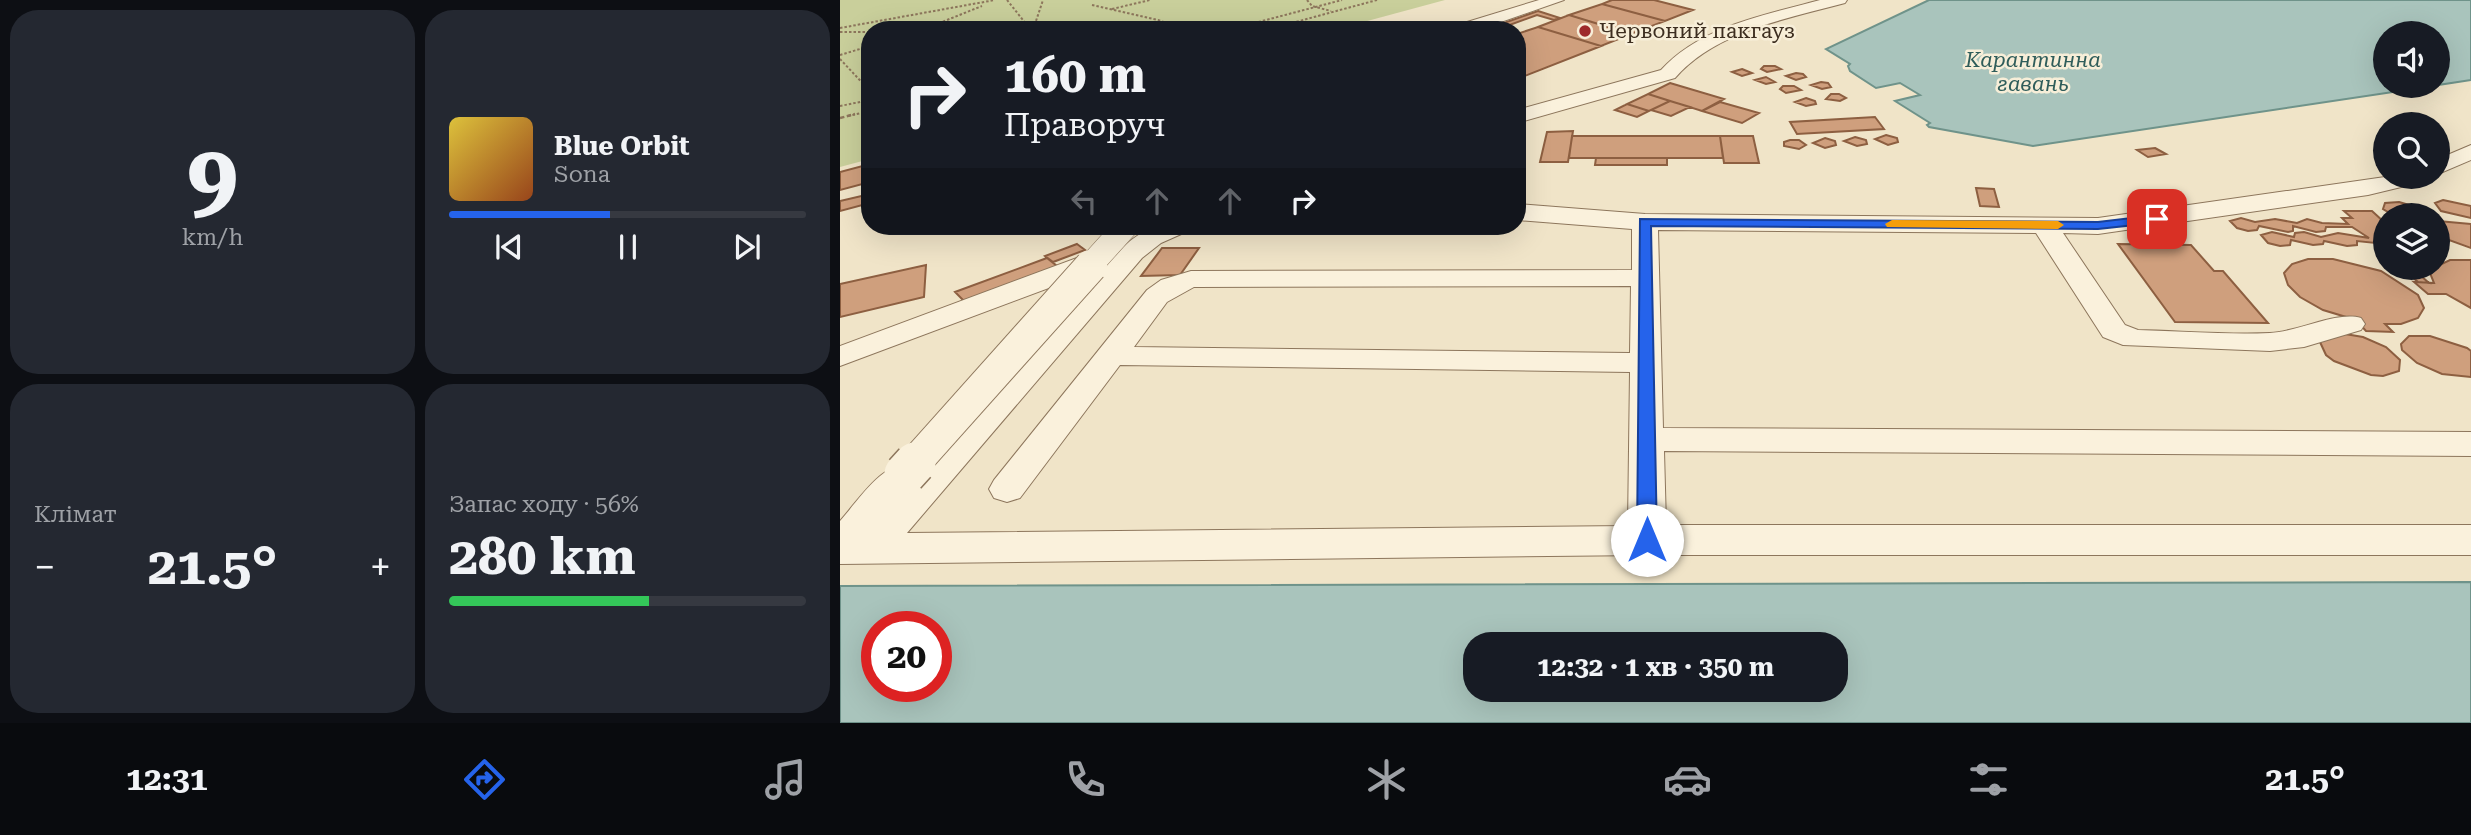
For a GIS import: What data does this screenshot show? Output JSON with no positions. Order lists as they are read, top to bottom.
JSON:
{
  "water": ["Карантинна гавань"],
  "places": ["Червоний пакгауз"],
  "page": {
    "tile": [
      ["9", "km/h"],
      "Клімат",
      ["Запас ходу · 56%", "280 km"]
    ],
    "turn": ["160 m", "Праворуч"],
    "song": ["Blue Orbit", "Sona"],
    "heat": ["−", "21.5°", "+"],
    "limit": "20",
    "trip": "12:32 · 1 хв · 350 m",
    "tabs": ["12:31", "21.5°"]
  }
}
